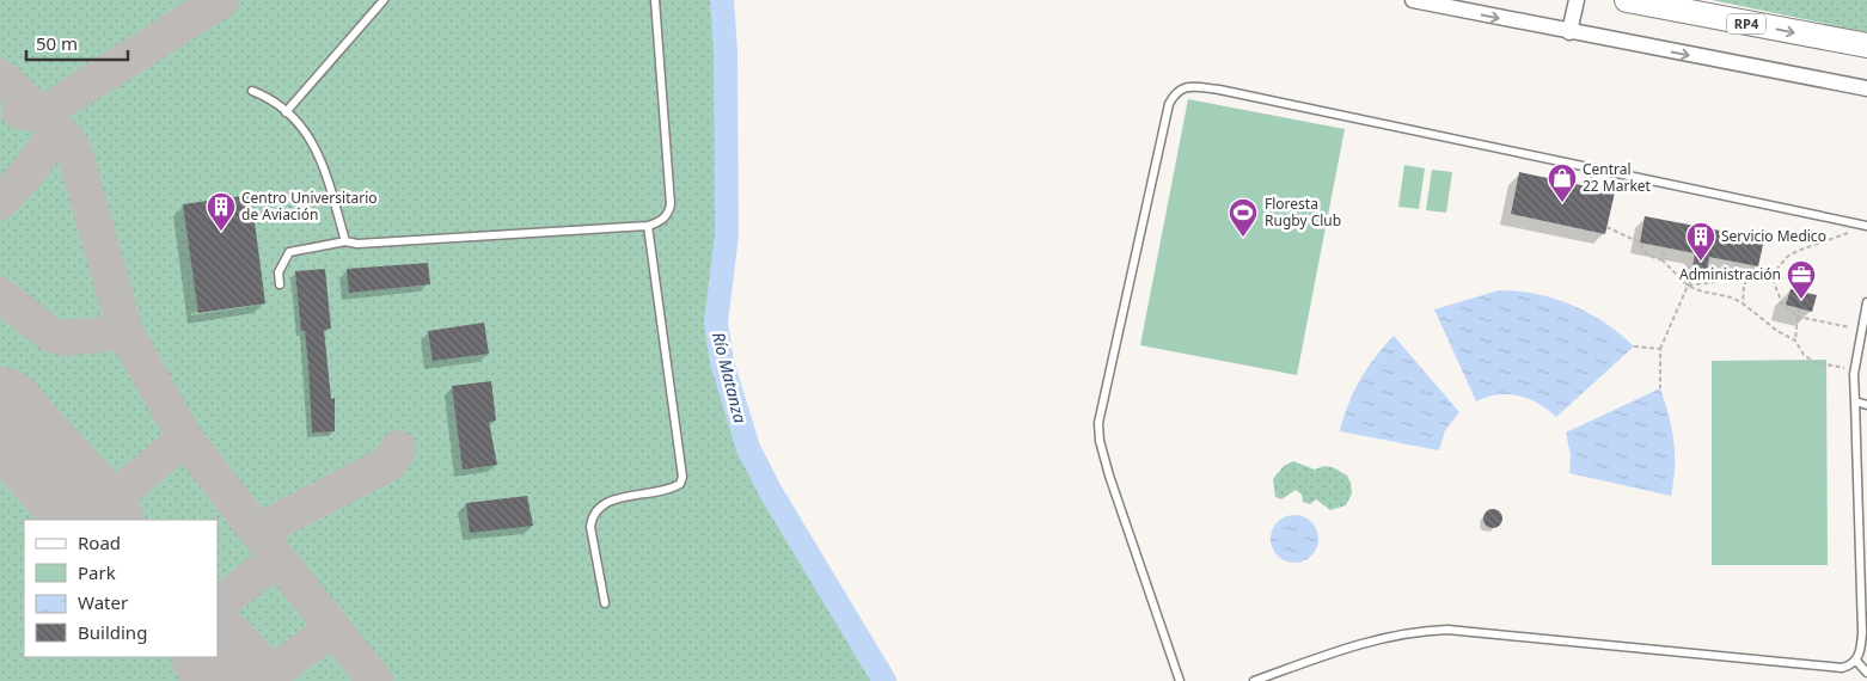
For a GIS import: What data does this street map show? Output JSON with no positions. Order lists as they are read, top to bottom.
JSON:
{
  "streets": {
    "main road": ["RP4"]
  },
  "water": ["Río Matanza"],
  "places": {
    "shop": ["Central 22 Market"],
    "building": ["Centro Universitario de Aviación", "Servicio Medico"],
    "sports": ["Floresta Rugby Club"],
    "office": ["Administración"]
  },
  "legend": [
    "Road",
    "Park",
    "Water",
    "Building"
  ],
  "scale_bar": "50 m"
}
